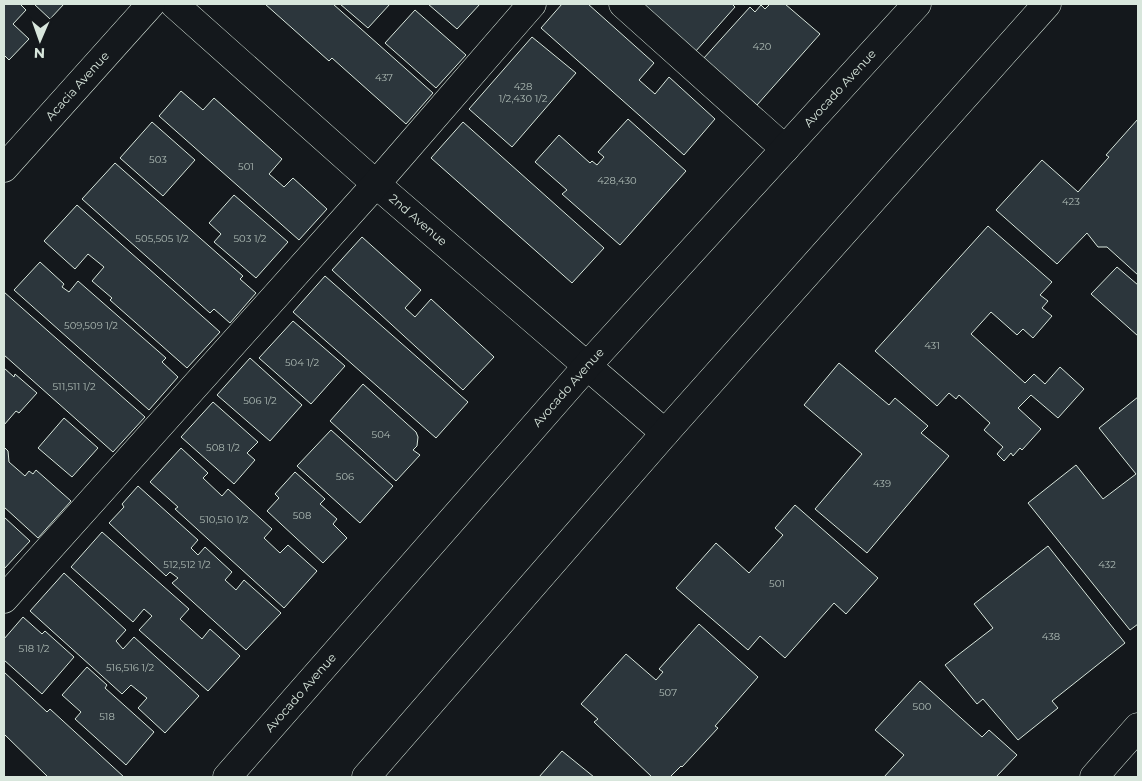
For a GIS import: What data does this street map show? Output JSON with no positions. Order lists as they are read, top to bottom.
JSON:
{
  "streets": {
    "street": ["Acacia Avenue", "Avocado Avenue", "2nd Avenue"]
  },
  "crossings": [
    ["Avocado Avenue", "2nd Avenue"]
  ],
  "house_numbers": [
    "420",
    "437",
    "428 1/2,430 1/2",
    "503",
    "501",
    "428,430",
    "423",
    "505,505 1/2",
    "503 1/2",
    "509,509 1/2",
    "431",
    "504 1/2",
    "511,511 1/2",
    "506 1/2",
    "504",
    "508 1/2",
    "506",
    "439",
    "508",
    "510,510 1/2",
    "512,512 1/2",
    "432",
    "501",
    "438",
    "518 1/2",
    "516,516 1/2",
    "507",
    "500",
    "518"
  ],
  "north": "bottom"
}
